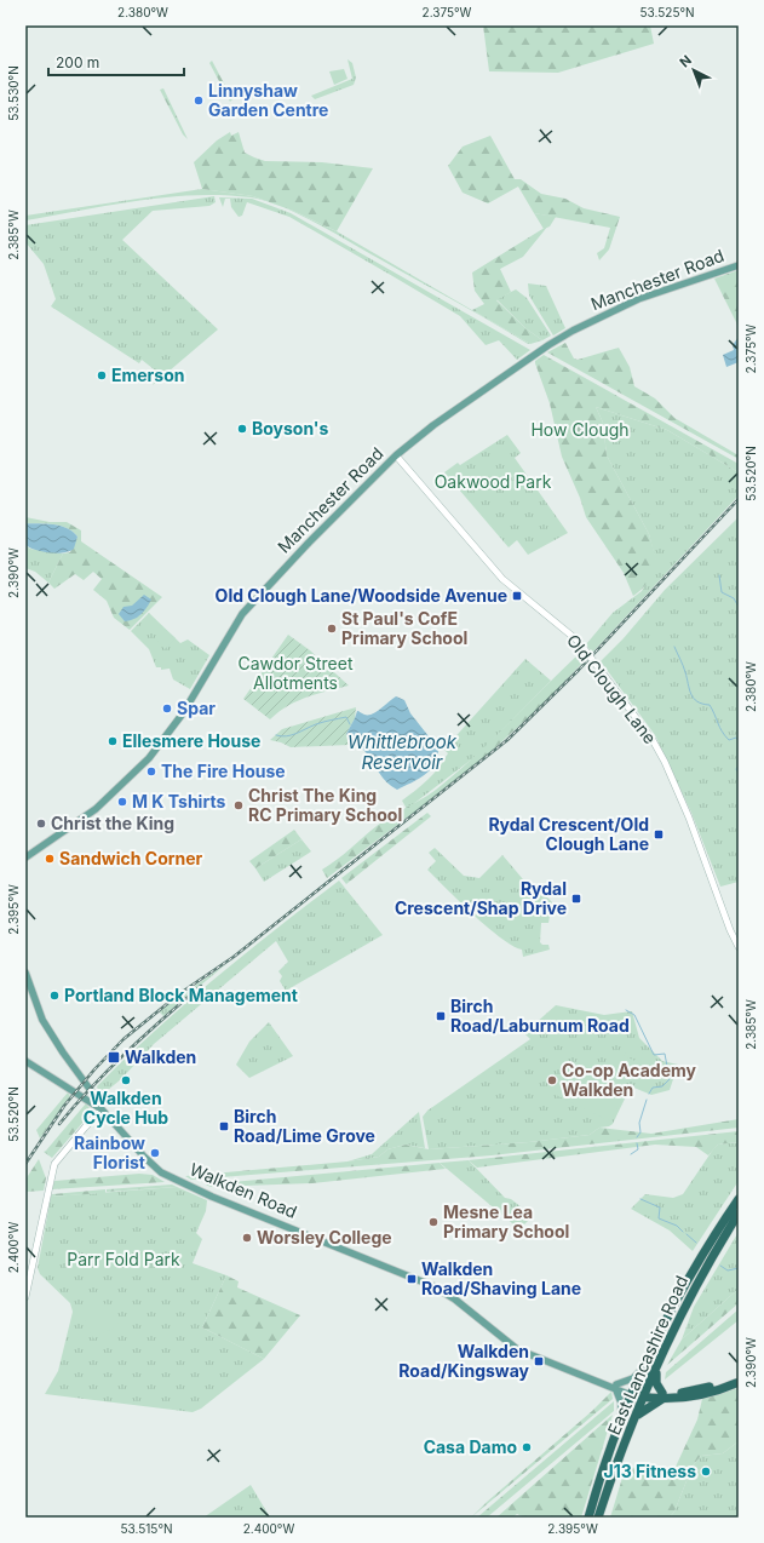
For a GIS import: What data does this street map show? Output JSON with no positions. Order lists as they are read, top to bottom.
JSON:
{
  "streets": {
    "highway": ["Walkden Road", "East Lancashire Road"],
    "main road": ["Manchester Road"],
    "street": ["Old Clough Lane"]
  },
  "crossings": [
    ["Manchester Road", "Old Clough Lane"],
    ["Walkden Road", "East Lancashire Road"]
  ],
  "water": ["Whittlebrook Reservoir"],
  "parks": [
    "How Clough",
    "Oakwood Park",
    "Cawdor Street Allotments",
    "Parr Fold Park"
  ],
  "places": {
    "other": [
      "Linnyshaw Garden Centre",
      "Emerson",
      "Boyson's",
      "St Paul's CofE Primary School",
      "Spar",
      "Ellesmere House",
      "The Fire House",
      "M K Tshirts",
      "Christ The King RC Primary School",
      "Christ the King",
      "Sandwich Corner",
      "Portland Block Management",
      "Walkden Cycle Hub",
      "Co-op Academy Walkden",
      "Rainbow Florist",
      "Mesne Lea Primary School",
      "Worsley College",
      "Casa Damo",
      "J13 Fitness"
    ],
    "transit": [
      "Old Clough Lane/Woodside Avenue",
      "Rydal Crescent/Old Clough Lane",
      "Rydal Crescent/Shap Drive",
      "Birch Road/Laburnum Road",
      "Walkden",
      "Birch Road/Lime Grove",
      "Walkden Road/Shaving Lane",
      "Walkden Road/Kingsway"
    ]
  },
  "scale_bar": "200 m",
  "north": "top left",
  "coordinates": [
    "2.380°W",
    "2.375°W",
    "53.525°N",
    "53.530°N",
    "2.385°W",
    "53.520°N",
    "2.390°W",
    "2.395°W",
    "2.400°W",
    "53.515°N"
  ]
}
